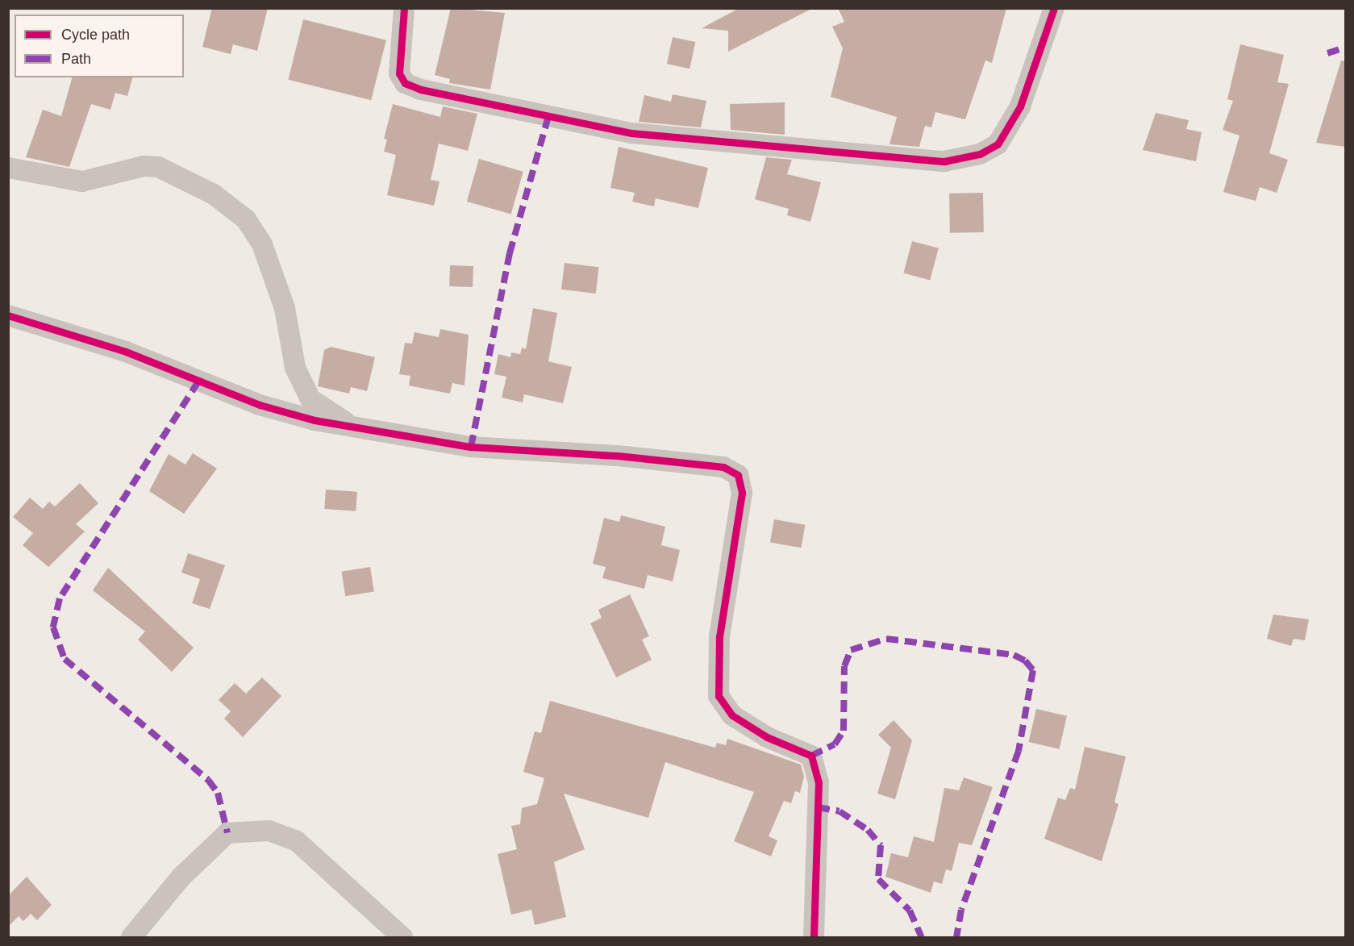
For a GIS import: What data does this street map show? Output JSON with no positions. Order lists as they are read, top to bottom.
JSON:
{
  "legend": ["Cycle path", "Path"]
}
